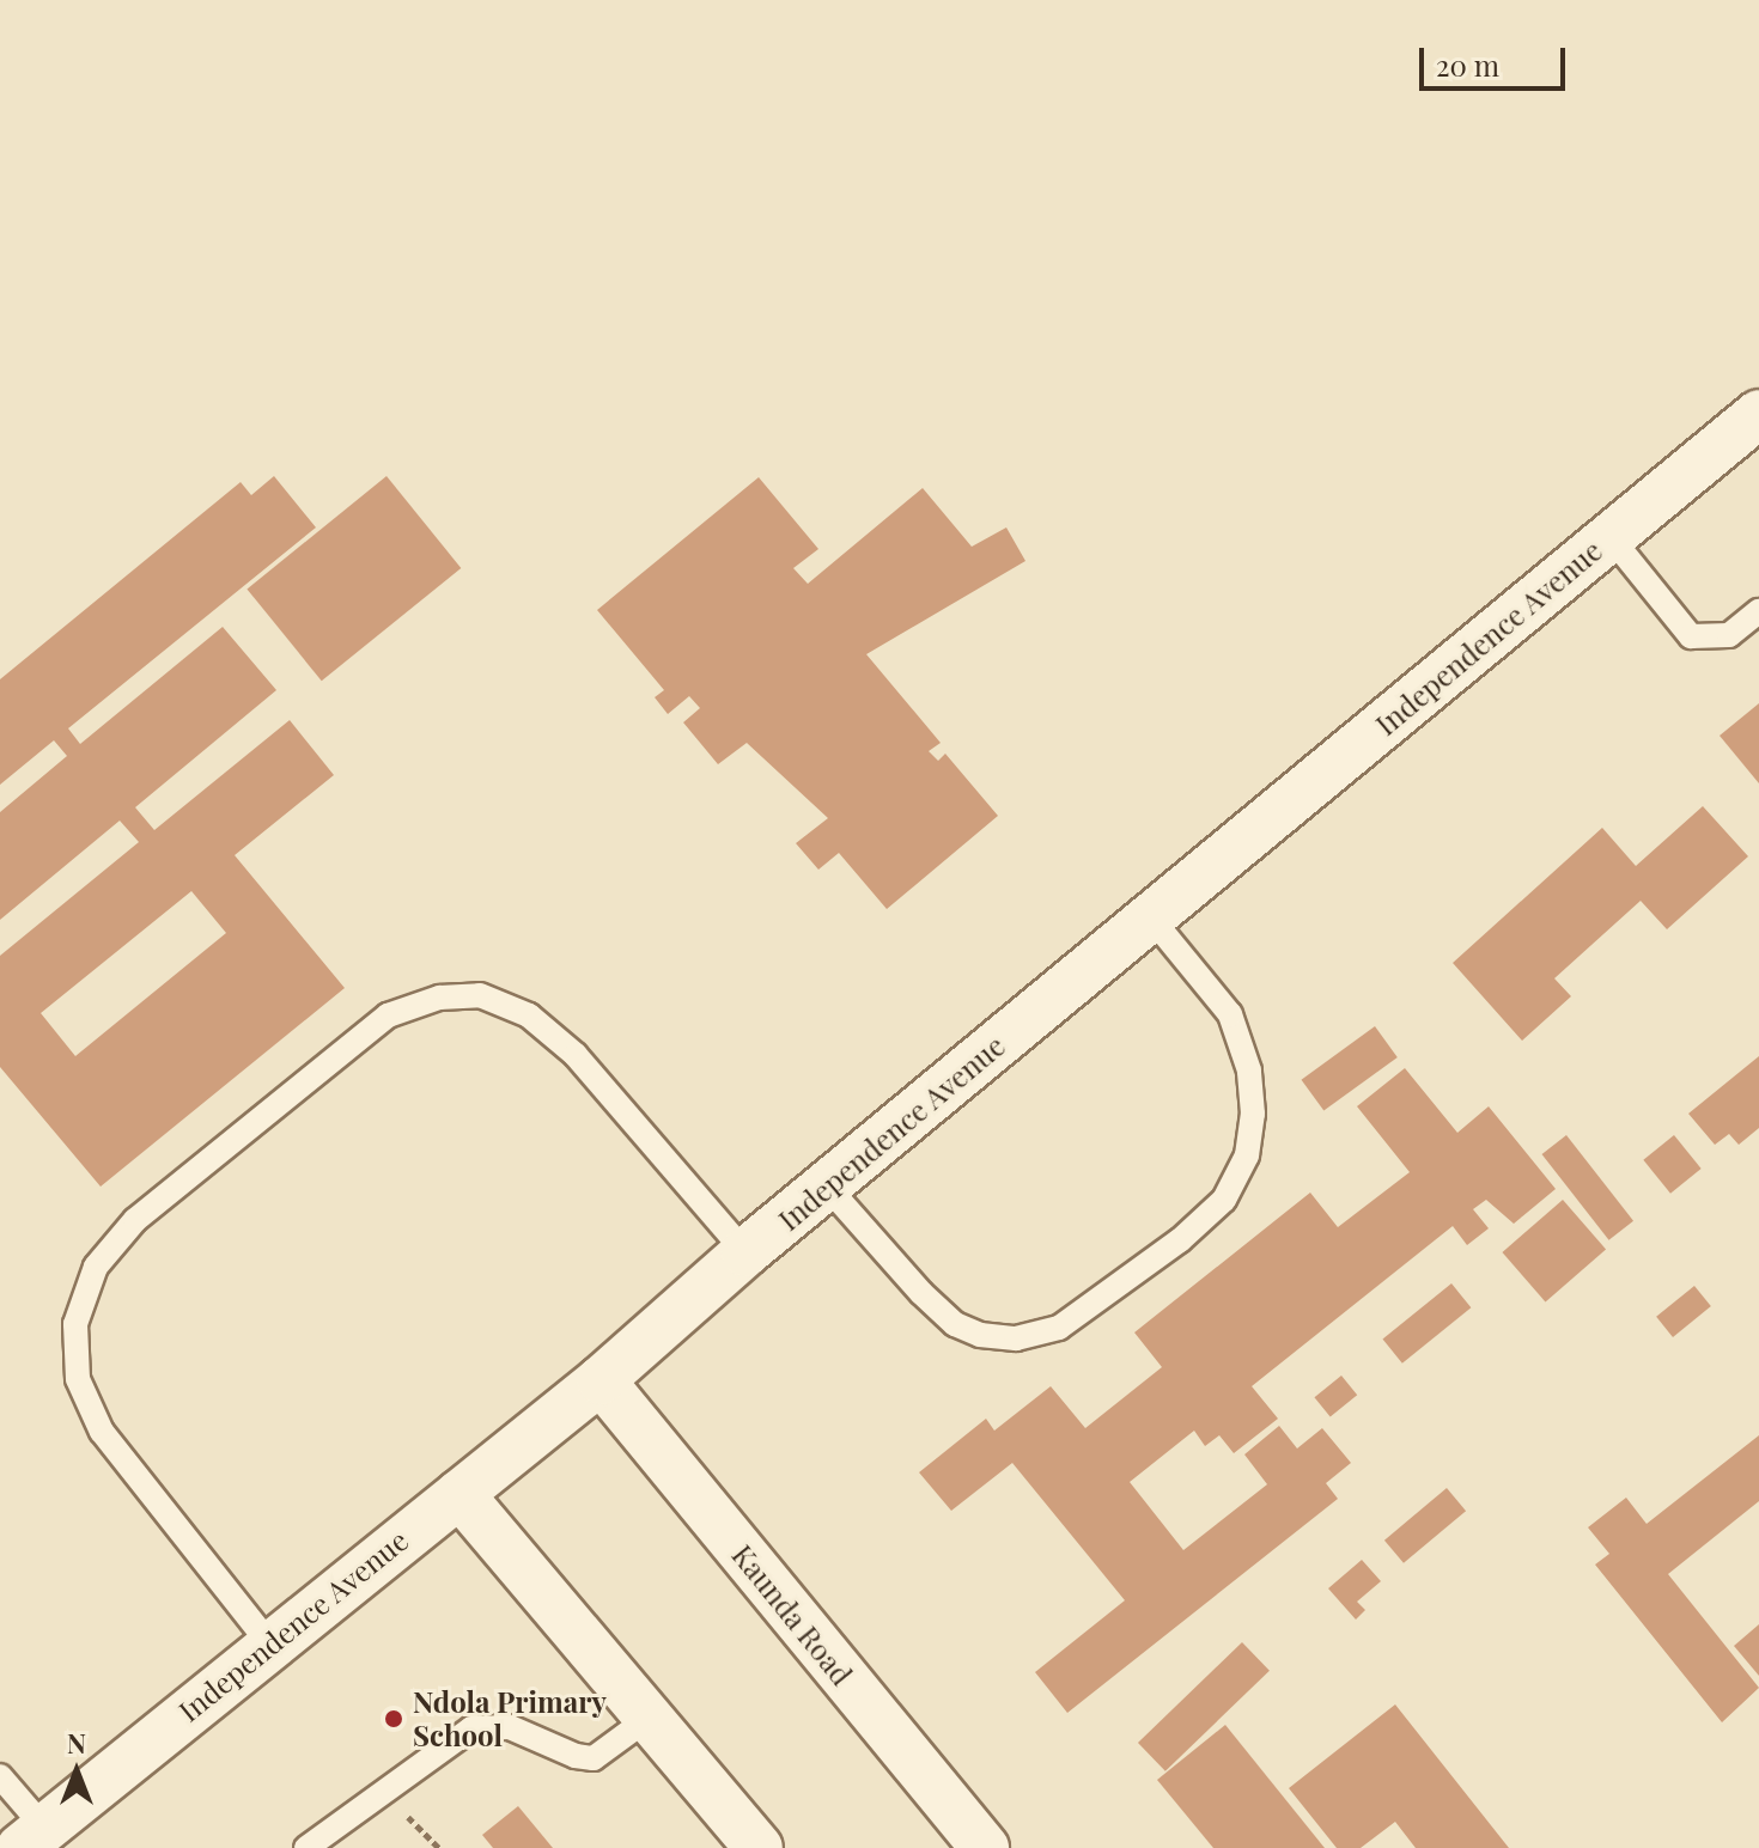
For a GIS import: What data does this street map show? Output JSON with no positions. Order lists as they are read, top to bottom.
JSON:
{
  "streets": {
    "street": ["Independence Avenue", "Kaunda Road"]
  },
  "crossings": [
    ["Independence Avenue", "Kaunda Road"]
  ],
  "places": ["Ndola Primary School"],
  "scale_bar": "20 m",
  "north": "top"
}
